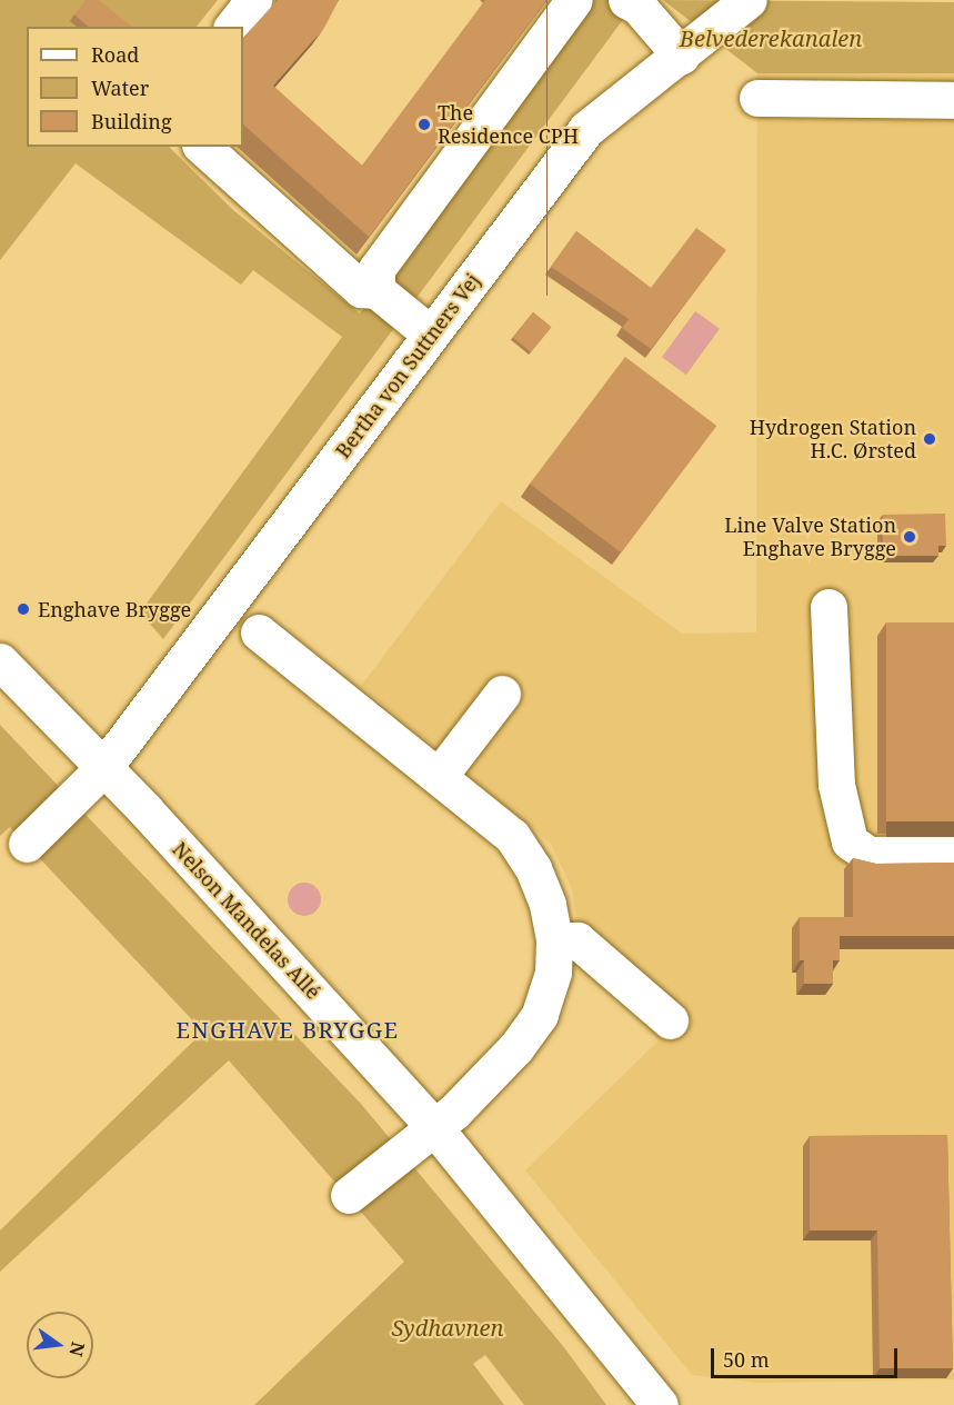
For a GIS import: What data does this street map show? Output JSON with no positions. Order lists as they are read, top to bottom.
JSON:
{
  "streets": {
    "street": ["Bertha von Suttners Vej", "Nelson Mandelas Allé"]
  },
  "crossings": [
    ["Bertha von Suttners Vej", "Nelson Mandelas Allé"]
  ],
  "districts": ["ENGHAVE BRYGGE"],
  "water": ["Belvederekanalen", "Sydhavnen"],
  "places": [
    "The Residence CPH",
    "Hydrogen Station H.C. Ørsted",
    "Line Valve Station Enghave Brygge",
    "Enghave Brygge"
  ],
  "legend": ["Road", "Water", "Building"],
  "scale_bar": "50 m",
  "north": "right"
}
